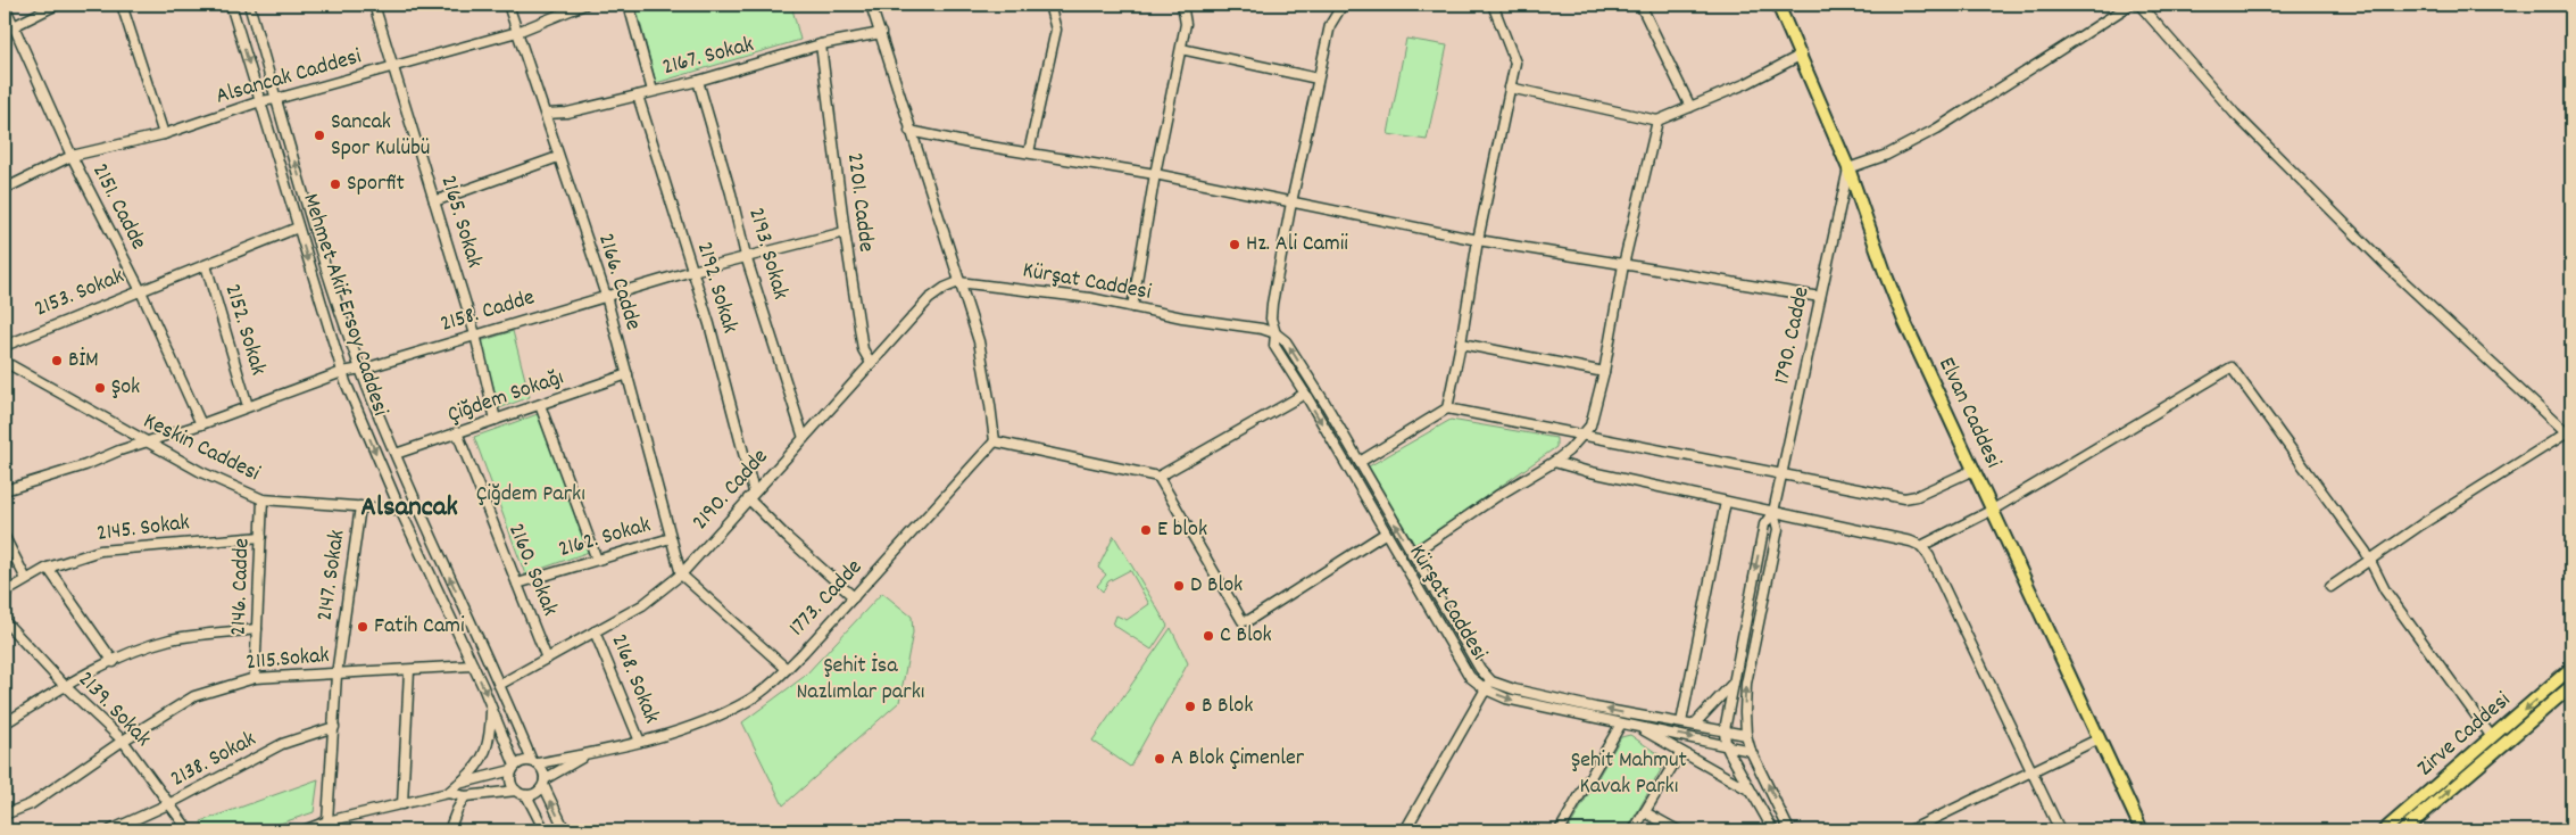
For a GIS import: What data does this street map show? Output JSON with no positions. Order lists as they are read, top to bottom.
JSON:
{
  "streets": {
    "main road": ["Elvan Caddesi", "Zirve Caddesi"],
    "street": [
      "2167. Sokak",
      "Alsancak Caddesi",
      "2201. Cadde",
      "2151. Cadde",
      "2165. Sokak",
      "2193. Sokak",
      "2166. Cadde",
      "Kürşat Caddesi",
      "2192. Sokak",
      "2153. Sokak",
      "Mehmet Akif Ersoy Caddesi",
      "2158. Cadde",
      "2152. Sokak",
      "1790. Cadde",
      "Çiğdem Sokağı",
      "Keskin Caddesi",
      "2190. Cadde",
      "2145. Sokak",
      "2162. Sokak",
      "2160. Sokak",
      "2147. Sokak",
      "2146. Cadde",
      "1773. Cadde",
      "2115.Sokak",
      "2168. Sokak",
      "2139. Sokak",
      "2138. Sokak"
    ]
  },
  "crossings": [
    ["2167. Sokak", "2201. Cadde"],
    ["2167. Sokak", "2193. Sokak"],
    ["2167. Sokak", "2166. Cadde"],
    ["2167. Sokak", "2192. Sokak"],
    ["Alsancak Caddesi", "2151. Cadde"],
    ["Alsancak Caddesi", "2165. Sokak"],
    ["Alsancak Caddesi", "2166. Cadde"],
    ["Alsancak Caddesi", "Mehmet Akif Ersoy Caddesi"],
    ["2201. Cadde", "2158. Cadde"],
    ["2201. Cadde", "2190. Cadde"],
    ["2151. Cadde", "2153. Sokak"],
    ["2151. Cadde", "2158. Cadde"],
    ["2165. Sokak", "2158. Cadde"],
    ["2165. Sokak", "Çiğdem Sokağı"],
    ["2193. Sokak", "2158. Cadde"],
    ["2193. Sokak", "2190. Cadde"],
    ["2166. Cadde", "2158. Cadde"],
    ["2166. Cadde", "Çiğdem Sokağı"],
    ["2166. Cadde", "2190. Cadde"],
    ["2166. Cadde", "2162. Sokak"],
    ["Kürşat Caddesi", "1790. Cadde"],
    ["Kürşat Caddesi", "2190. Cadde"],
    ["2192. Sokak", "2158. Cadde"],
    ["2192. Sokak", "2190. Cadde"],
    ["2153. Sokak", "Mehmet Akif Ersoy Caddesi"],
    ["2153. Sokak", "2152. Sokak"],
    ["Mehmet Akif Ersoy Caddesi", "2158. Cadde"],
    ["Mehmet Akif Ersoy Caddesi", "Çiğdem Sokağı"],
    ["Mehmet Akif Ersoy Caddesi", "Keskin Caddesi"],
    ["Mehmet Akif Ersoy Caddesi", "2190. Cadde"],
    ["Mehmet Akif Ersoy Caddesi", "2115.Sokak"],
    ["2158. Cadde", "2152. Sokak"],
    ["2158. Cadde", "Keskin Caddesi"],
    ["1790. Cadde", "Elvan Caddesi"],
    ["Çiğdem Sokağı", "2160. Sokak"],
    ["Keskin Caddesi", "2147. Sokak"],
    ["Keskin Caddesi", "2146. Cadde"],
    ["2190. Cadde", "2160. Sokak"],
    ["2190. Cadde", "2168. Sokak"],
    ["2145. Sokak", "2146. Cadde"],
    ["2162. Sokak", "2160. Sokak"],
    ["2147. Sokak", "2115.Sokak"],
    ["2147. Sokak", "2138. Sokak"],
    ["2146. Cadde", "2115.Sokak"],
    ["1773. Cadde", "2168. Sokak"],
    ["2115.Sokak", "2139. Sokak"],
    ["2139. Sokak", "2138. Sokak"]
  ],
  "districts": ["Alsancak"],
  "parks": ["Çiğdem Parkı", "Şehit İsa Nazlımlar parkı", "Şehit Mahmut Kavak Parkı"],
  "places": [
    "Sancak Spor Kulübü",
    "Sporfit",
    "Hz. Ali Camii",
    "BİM",
    "Şok",
    "E blok",
    "D Blok",
    "Fatih Cami",
    "C Blok",
    "B Blok",
    "A Blok Çimenler"
  ]
}
